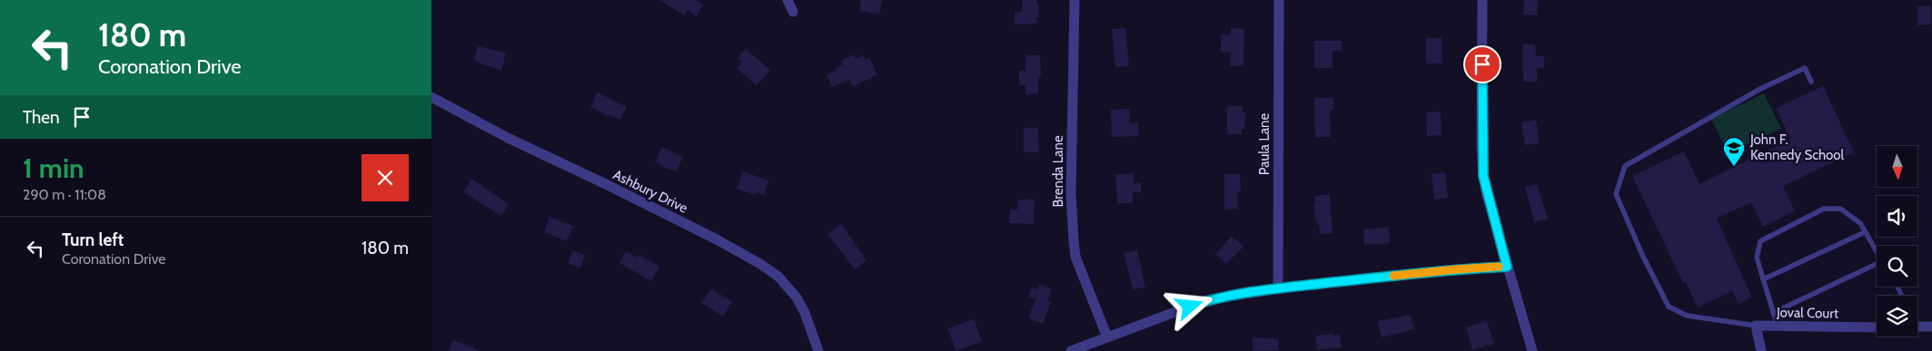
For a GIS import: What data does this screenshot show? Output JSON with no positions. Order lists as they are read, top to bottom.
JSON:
{
  "streets": {
    "street": [
      "Paula Lane",
      "Brenda Lane",
      "Ashbury Drive",
      "Joval Court"
    ]
  },
  "places": {
    "school or university": ["John F. Kennedy School"]
  },
  "north": "bottom",
  "page": {
    "turn": ["180 m", "Coronation Drive"],
    "then": "Then",
    "heading": ["1 min", "290 m · 11:08"],
    "list": [
      {
        "name": "Turn left",
        "note": "Coronation Drive",
        "value": "180 m"
      }
    ]
  }
}
